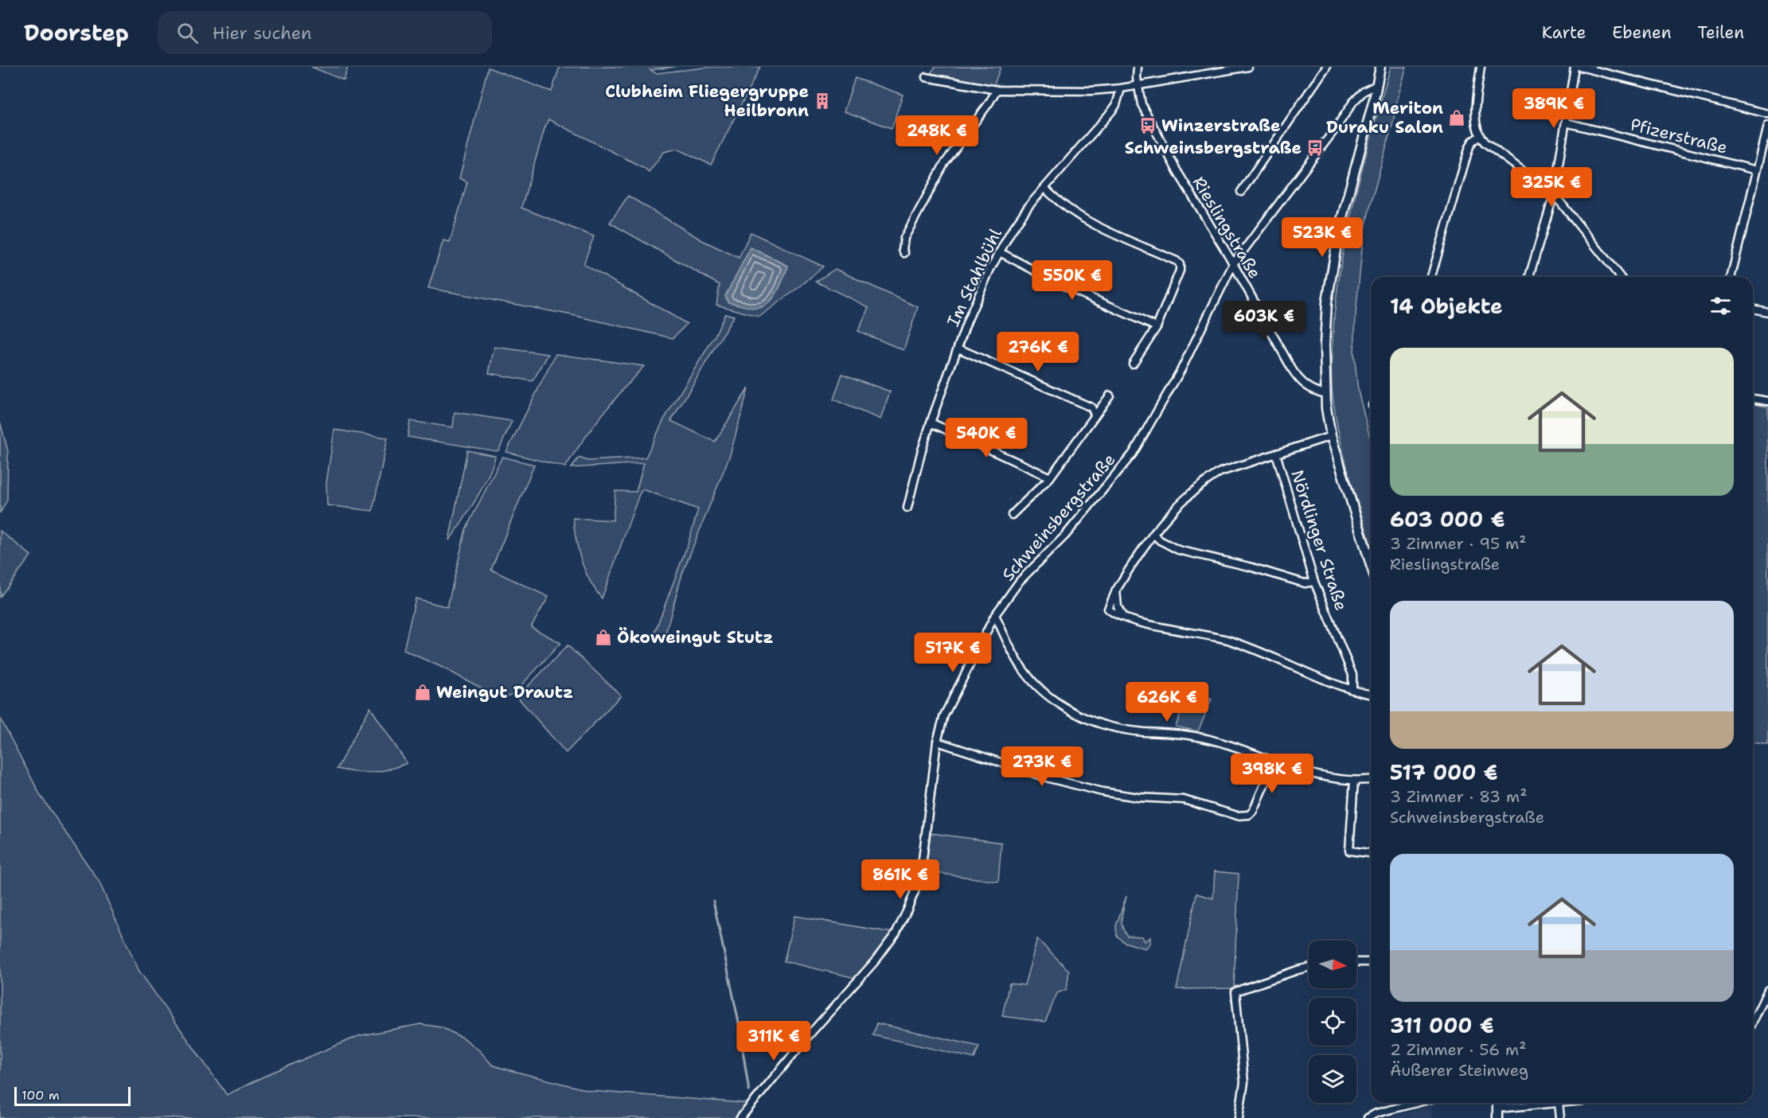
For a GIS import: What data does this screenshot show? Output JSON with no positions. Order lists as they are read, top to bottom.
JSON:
{
  "streets": {
    "street": [
      "Pfizerstraße",
      "Rieslingstraße",
      "Im Stahlbühl",
      "Schweinsbergstraße",
      "Nördlinger Straße"
    ]
  },
  "crossings": [
    ["Rieslingstraße", "Schweinsbergstraße"]
  ],
  "places": {
    "building": ["Clubheim Fliegergruppe Heilbronn"],
    "shop": ["Meriton Duraku Salon", "Ökoweingut Stutz", "Weingut Drautz"],
    "bus stop": ["Winzerstraße", "Schweinsbergstraße"]
  },
  "scale_bar": "100 m",
  "north": "right",
  "page": {
    "header": "Doorstep",
    "search": "Hier suchen",
    "nav": ["Karte", "Ebenen", "Teilen"],
    "price": [
      "389K €",
      "248K €",
      "325K €",
      "523K €",
      "550K €",
      "603K €",
      "276K €",
      "540K €",
      "517K €",
      "626K €",
      "273K €",
      "398K €",
      "861K €",
      "311K €"
    ],
    "heading": "14 Objekte",
    "list": [
      {
        "name": "603 000 €",
        "note": "3 Zimmer · 95 m² · Rieslingstraße"
      },
      {
        "name": "517 000 €",
        "note": "3 Zimmer · 83 m² · Schweinsbergstraße"
      },
      {
        "name": "311 000 €",
        "note": "2 Zimmer · 56 m² · Äußerer Steinweg"
      }
    ],
    "scale": "100 m"
  }
}
